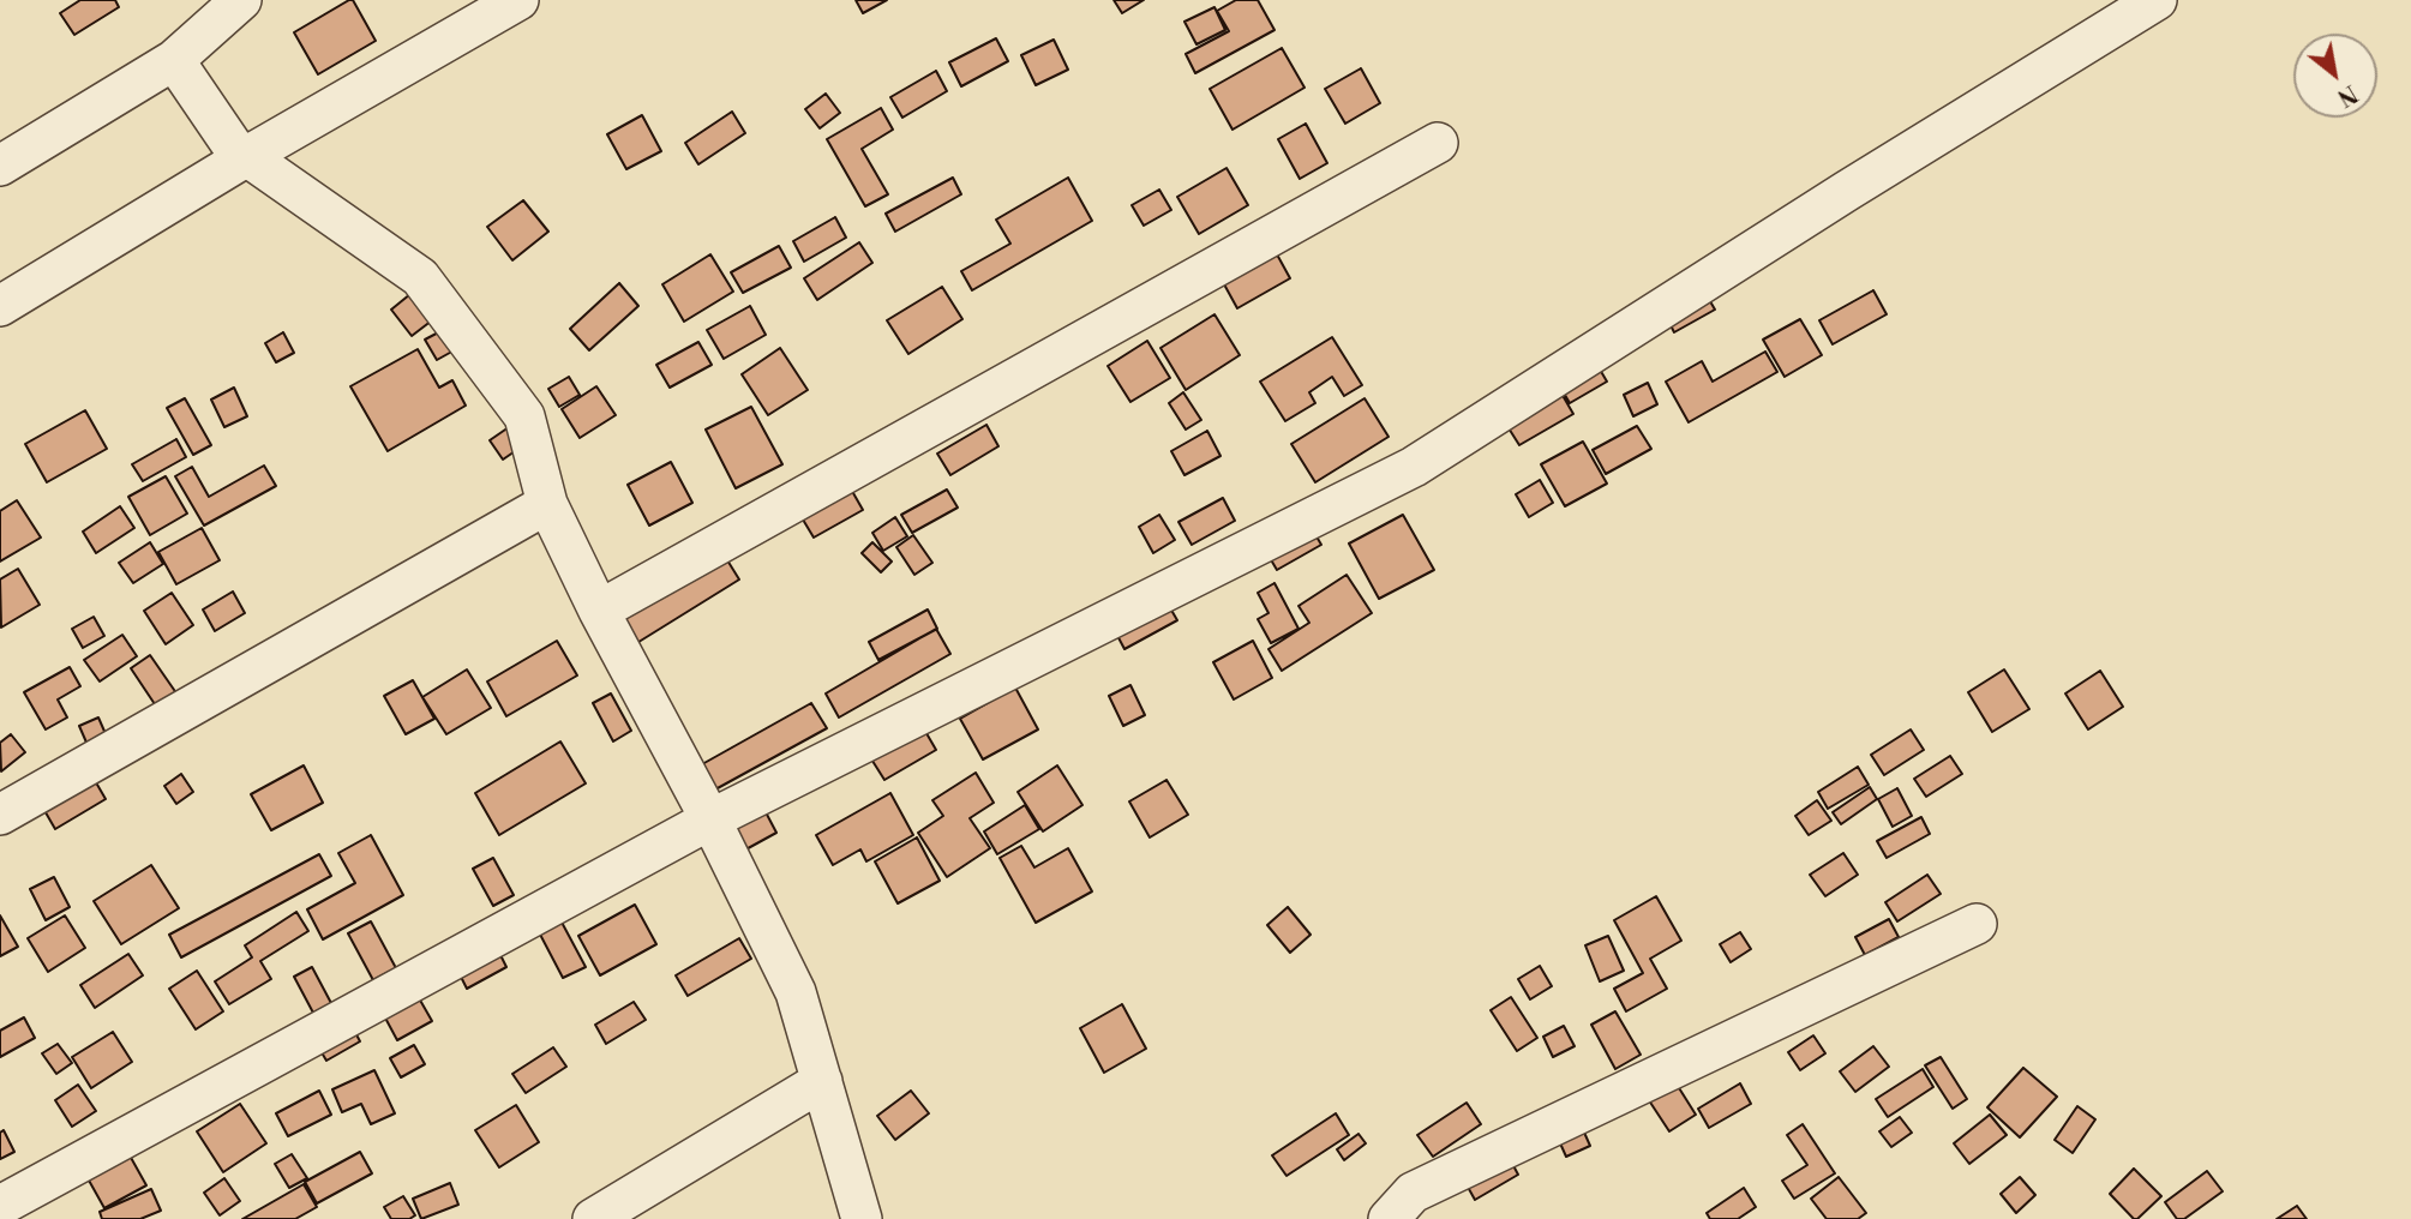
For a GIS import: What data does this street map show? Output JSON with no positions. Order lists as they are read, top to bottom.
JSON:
{
  "north": "bottom right"
}
